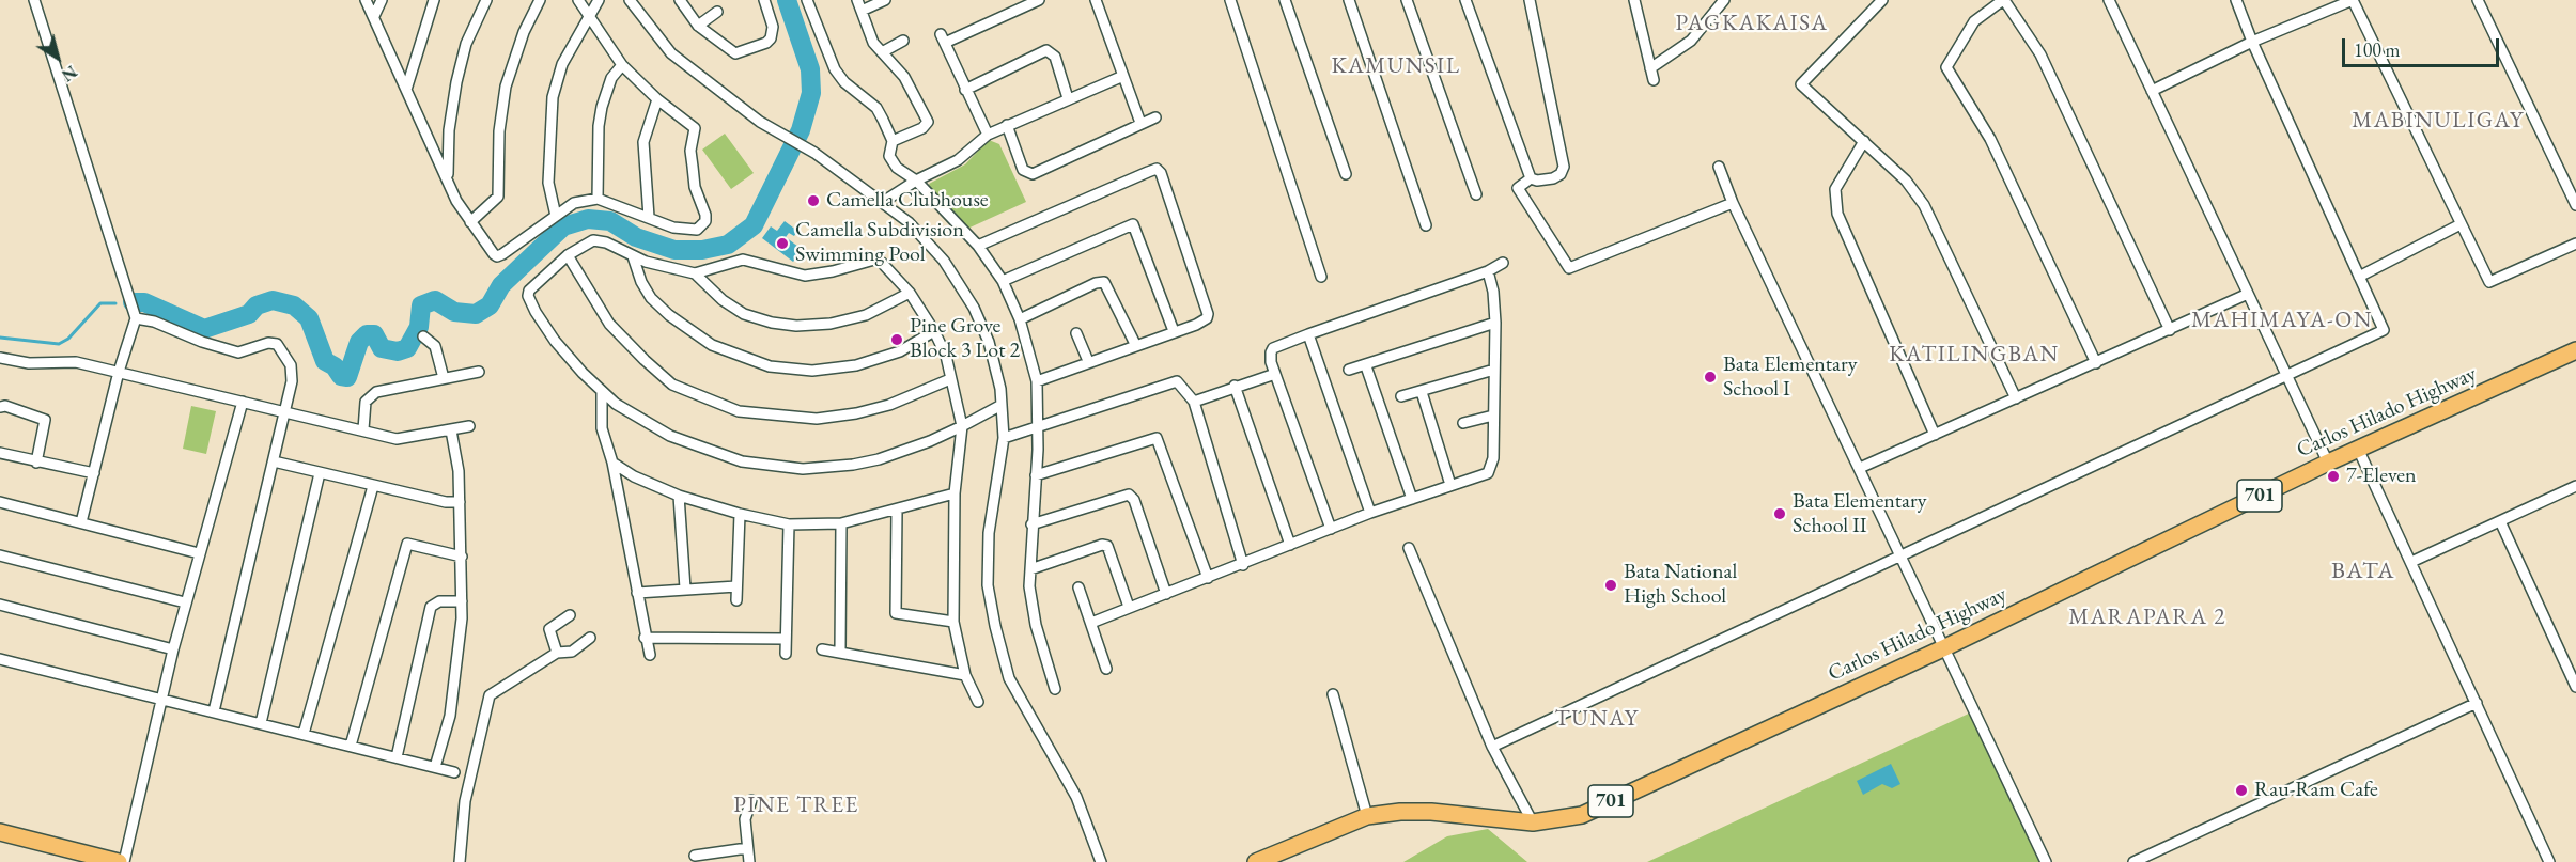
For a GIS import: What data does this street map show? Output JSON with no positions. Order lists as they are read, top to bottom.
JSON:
{
  "streets": {
    "main road": ["Carlos Hilado Highway", "701"]
  },
  "districts": [
    "PAGKAKAISA",
    "KAMUNSIL",
    "MABINULIGAY",
    "MAHIMAYA-ON",
    "KATILINGBAN",
    "BATA",
    "MARAPARA 2",
    "TUNAY",
    "PINE TREE"
  ],
  "places": [
    "Camella Clubhouse",
    "Camella Subdivision Swimming Pool",
    "Pine Grove Block 3 Lot 2",
    "Bata Elementary School I",
    "7-Eleven",
    "Bata Elementary School II",
    "Bata National High School",
    "Rau-Ram Cafe"
  ],
  "scale_bar": "100 m",
  "north": "bottom right"
}
